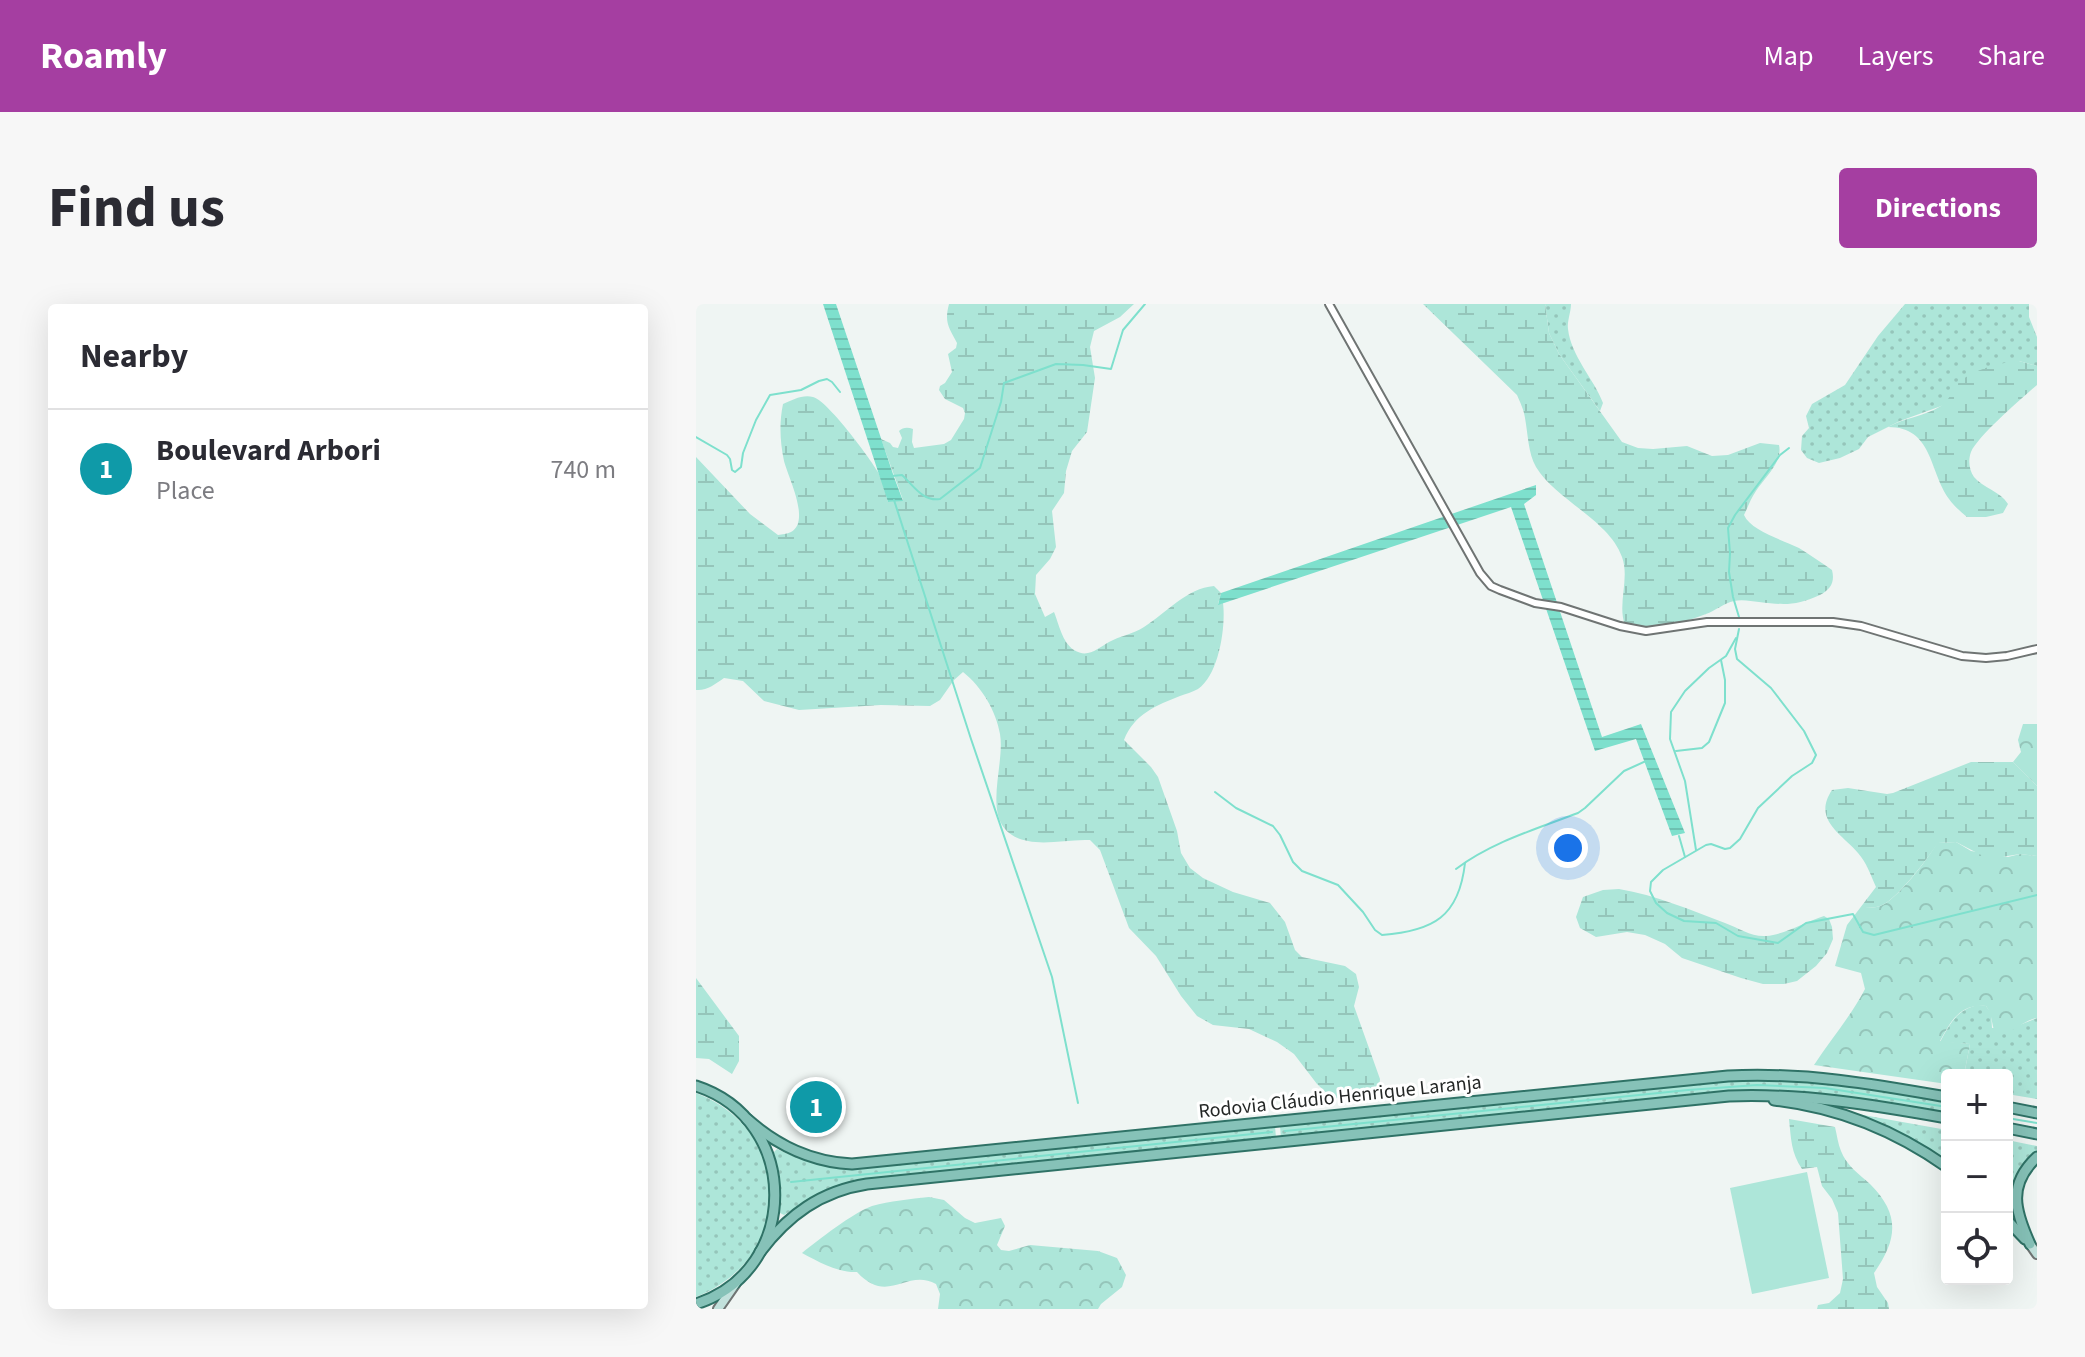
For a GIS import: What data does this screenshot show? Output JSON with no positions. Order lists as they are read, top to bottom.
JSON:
{
  "streets": {
    "main road": ["Rodovia Cláudio Henrique Laranja"]
  },
  "page": {
    "header": "Roamly",
    "nav": ["Map", "Layers", "Share"],
    "buttons": "Directions",
    "title": "Find us",
    "heading": "Nearby",
    "list": [
      {
        "mark": "1",
        "name": "Boulevard Arbori",
        "note": "Place",
        "value": "740 m"
      }
    ],
    "map_buttons": ["+", "−"],
    "pins": "1"
  }
}
